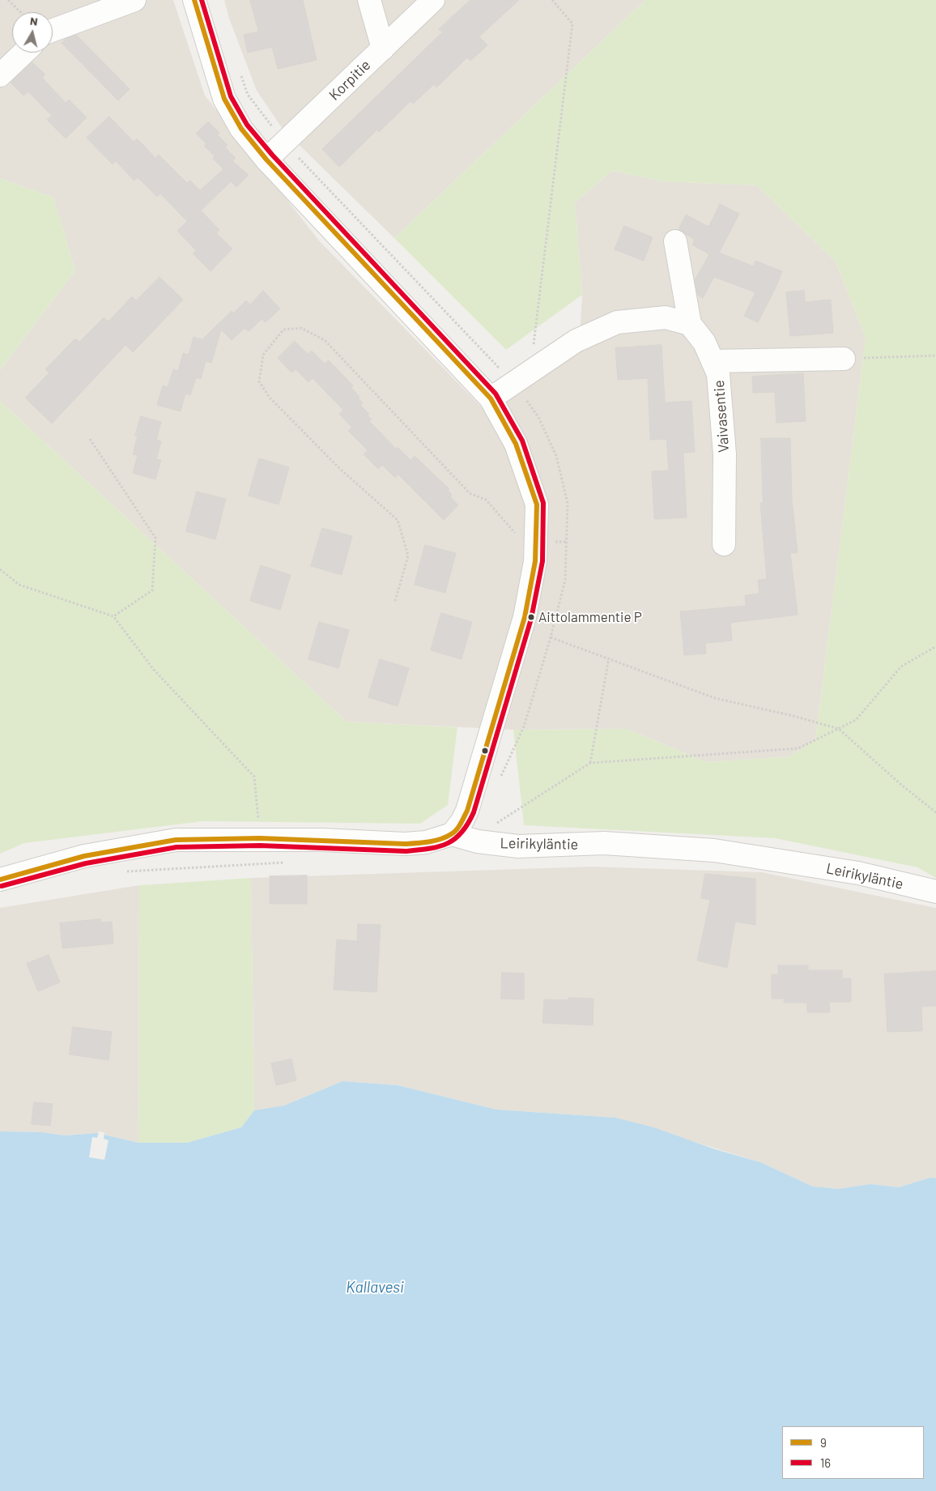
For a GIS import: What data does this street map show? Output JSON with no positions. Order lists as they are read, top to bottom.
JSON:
{
  "streets": {
    "street": ["Korpitie", "Vaivasentie", "Leirikyläntie"]
  },
  "water": ["Kallavesi"],
  "places": ["Aittolammentie P"],
  "lines": ["transit line 9", "transit line 16"],
  "legend": ["9", "16"],
  "north": "top"
}
